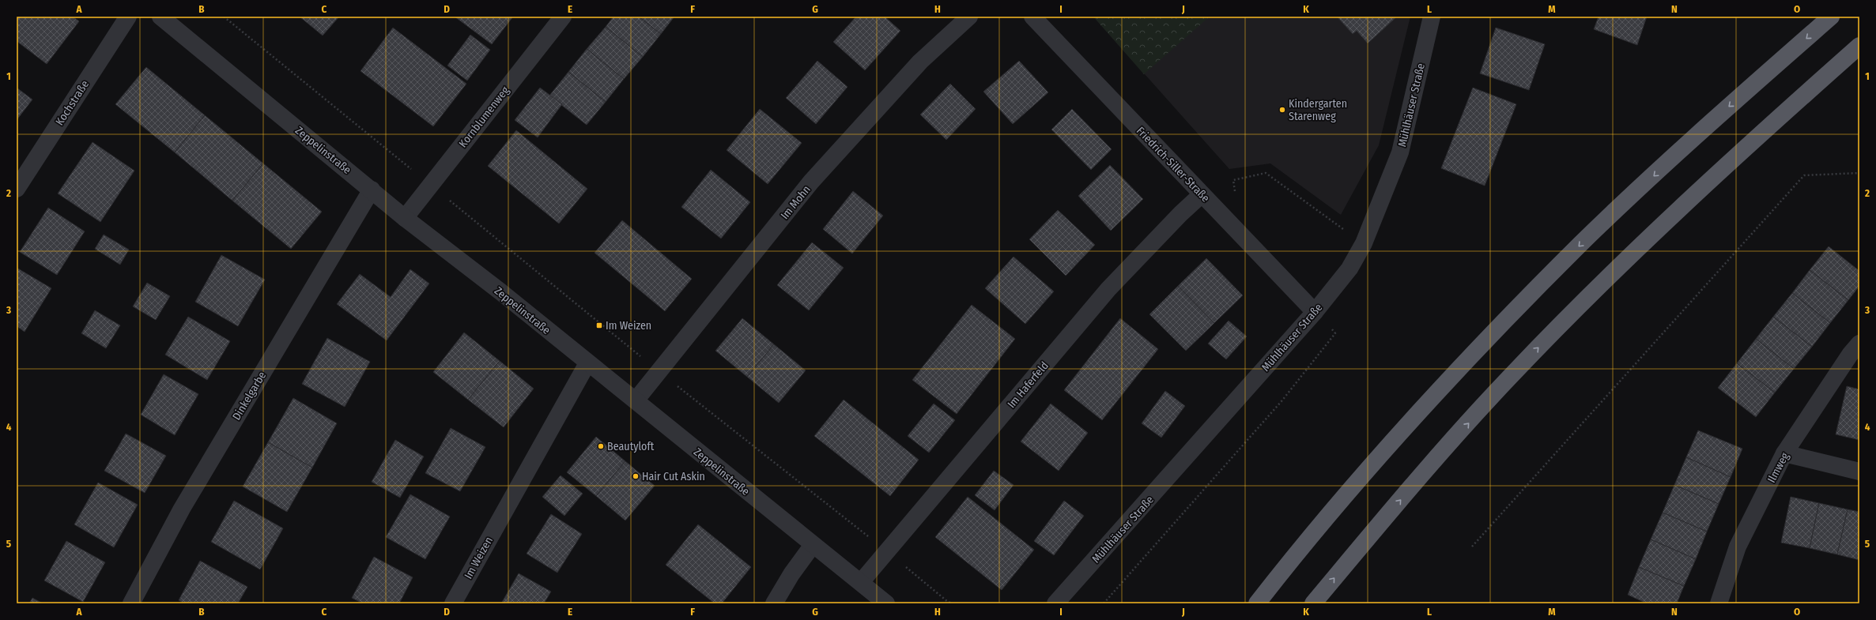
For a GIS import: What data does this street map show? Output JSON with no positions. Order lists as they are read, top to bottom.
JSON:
{
  "streets": {
    "street": [
      "Kochstraße",
      "Mühlhäuser Straße",
      "Kornblumenweg",
      "Zeppelinstraße",
      "Friedrich-Siller-Straße",
      "Im Mohn",
      "Im Haferfeld",
      "Dinkelgarbe",
      "Ilmweg",
      "Im Weizen"
    ]
  },
  "crossings": [
    ["Mühlhäuser Straße", "Friedrich-Siller-Straße"],
    ["Kornblumenweg", "Zeppelinstraße"],
    ["Zeppelinstraße", "Im Mohn"],
    ["Zeppelinstraße", "Im Haferfeld"],
    ["Zeppelinstraße", "Dinkelgarbe"],
    ["Zeppelinstraße", "Im Weizen"],
    ["Friedrich-Siller-Straße", "Im Haferfeld"]
  ],
  "places": {
    "other": ["Kindergarten Starenweg", "Beautyloft", "Hair Cut Askin"],
    "transit": ["Im Weizen"]
  },
  "grid": {
    "columns": [
      "A",
      "B",
      "C",
      "D",
      "E",
      "F",
      "G",
      "H",
      "I",
      "J",
      "K",
      "L",
      "M",
      "N",
      "O"
    ],
    "rows": [
      "1",
      "2",
      "3",
      "4",
      "5"
    ]
  }
}
